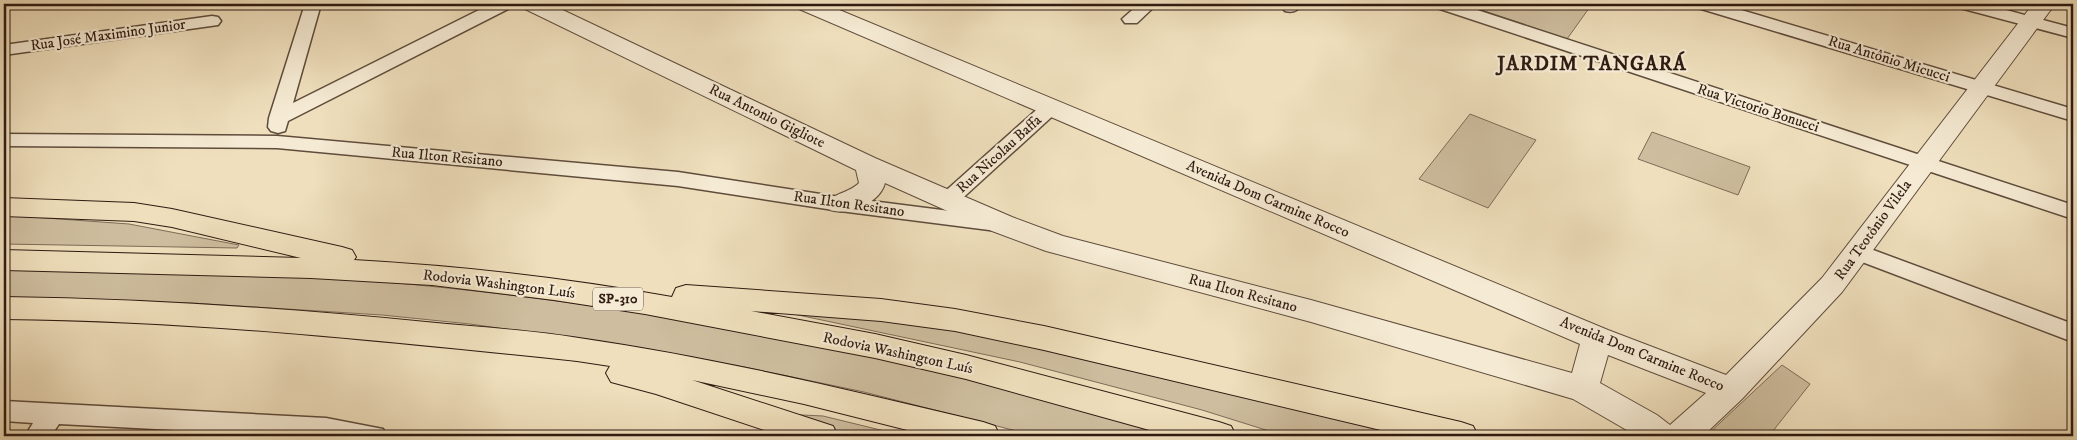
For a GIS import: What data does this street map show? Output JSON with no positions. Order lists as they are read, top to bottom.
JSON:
{
  "streets": {
    "highway": ["Rodovia Washington Luís", "SP-310"],
    "street": [
      "Rua José Maximino Junior",
      "Rua Antônio Micucci",
      "Rua Victorio Bonucci",
      "Rua Antonio Gigliote",
      "Rua Nicolau Baffa",
      "Rua Ilton Resitano",
      "Avenida Dom Carmine Rocco",
      "Rua Teotônio Vilela"
    ]
  },
  "crossings": [
    ["Rua Antônio Micucci", "Rua Teotônio Vilela"],
    ["Rua Victorio Bonucci", "Rua Teotônio Vilela"],
    ["Rua Antonio Gigliote", "Rua Nicolau Baffa"],
    ["Rua Antonio Gigliote", "Rua Ilton Resitano"],
    ["Rua Nicolau Baffa", "Avenida Dom Carmine Rocco"],
    ["Avenida Dom Carmine Rocco", "Rua Teotônio Vilela"]
  ],
  "districts": ["JARDIM TANGARÁ"]
}
